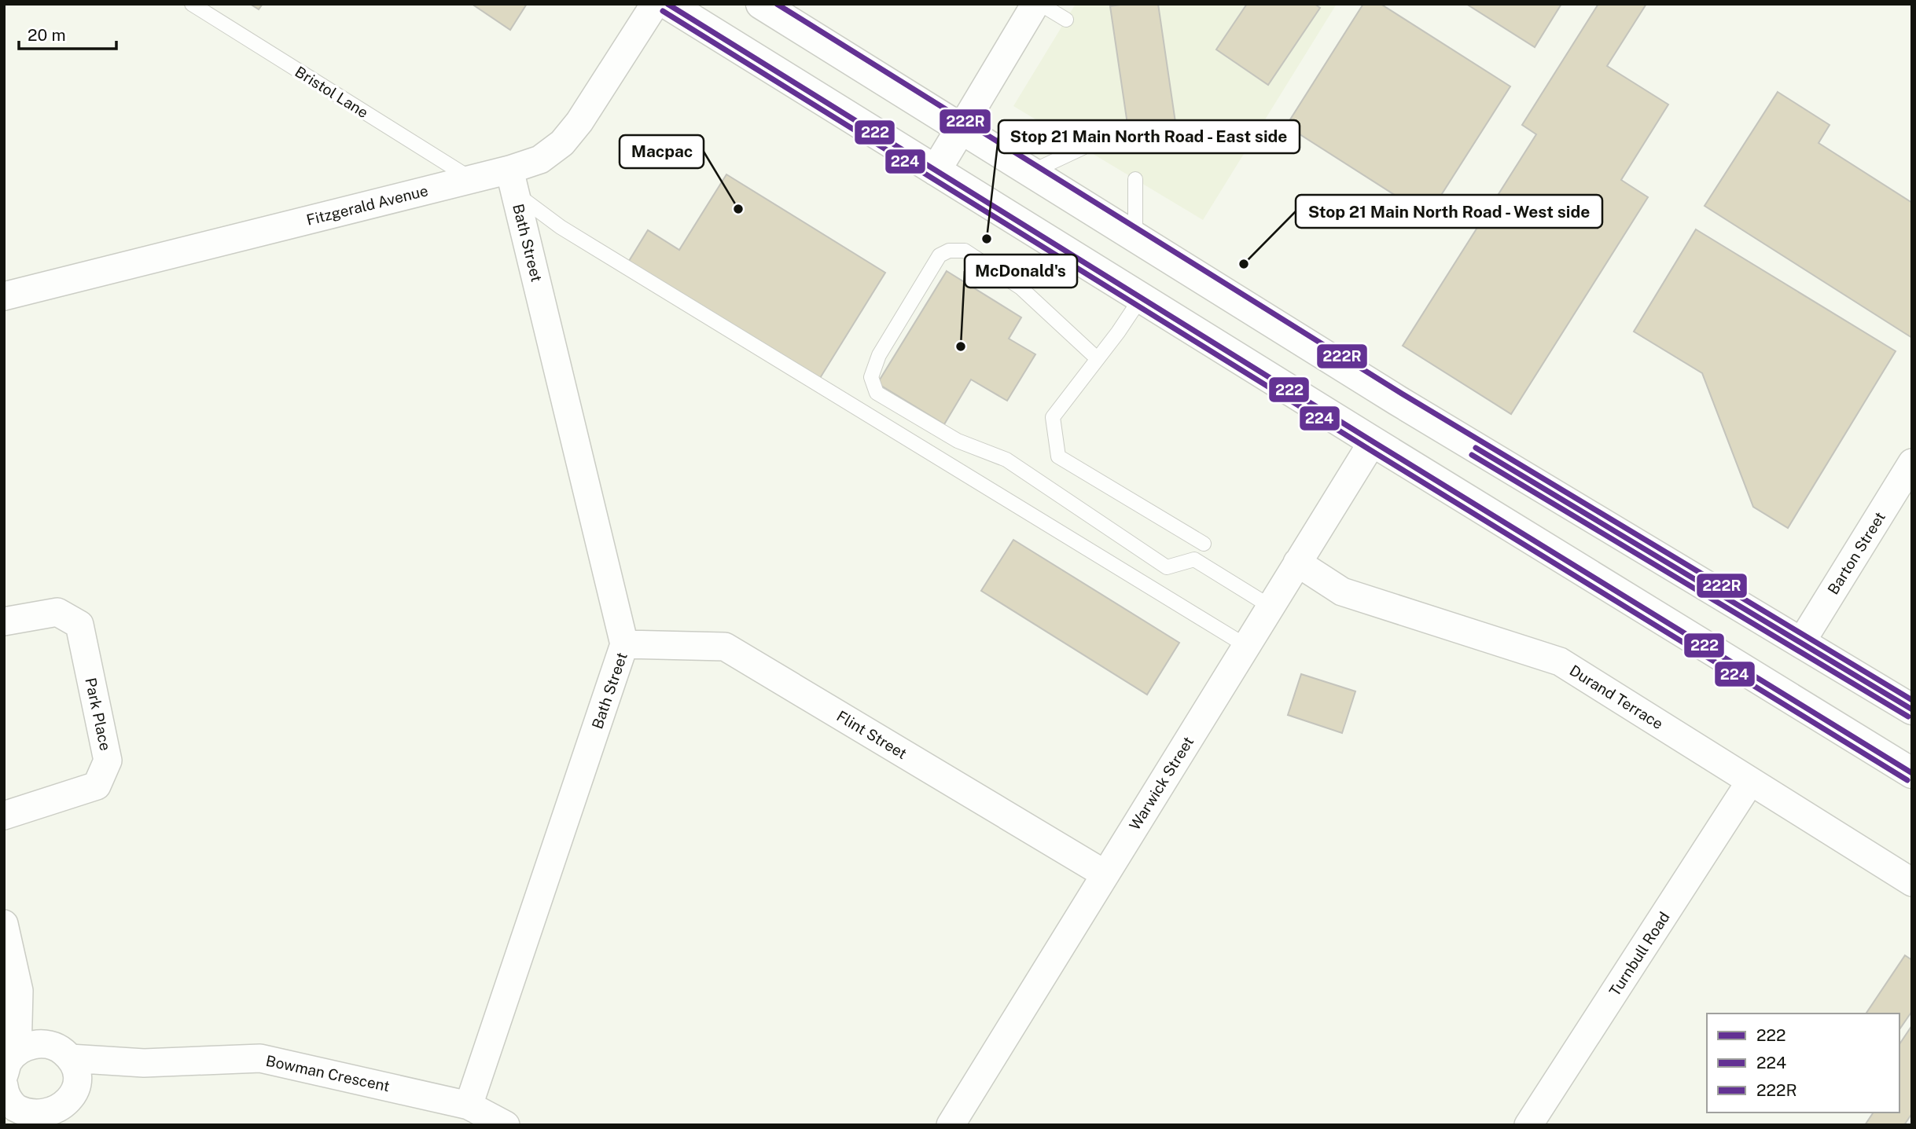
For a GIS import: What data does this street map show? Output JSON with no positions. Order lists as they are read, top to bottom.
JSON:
{
  "streets": {
    "street": [
      "Fitzgerald Avenue",
      "Bath Street",
      "Barton Street",
      "Durand Terrace",
      "Park Place",
      "Flint Street",
      "Warwick Street",
      "Turnbull Road",
      "Bowman Crescent"
    ],
    "lane": ["Bristol Lane"]
  },
  "crossings": [
    ["Bristol Lane", "Fitzgerald Avenue"],
    ["Fitzgerald Avenue", "Bath Street"],
    ["Bath Street", "Flint Street"],
    ["Bath Street", "Bowman Crescent"],
    ["Durand Terrace", "Warwick Street"],
    ["Durand Terrace", "Turnbull Road"],
    ["Flint Street", "Warwick Street"]
  ],
  "places": [
    "Macpac",
    "Stop 21 Main North Road - East side",
    "Stop 21 Main North Road - West side",
    "McDonald's"
  ],
  "lines": ["transit line 222", "transit line 222R", "transit line 224"],
  "legend": ["222", "224", "222R"],
  "scale_bar": "20 m"
}
